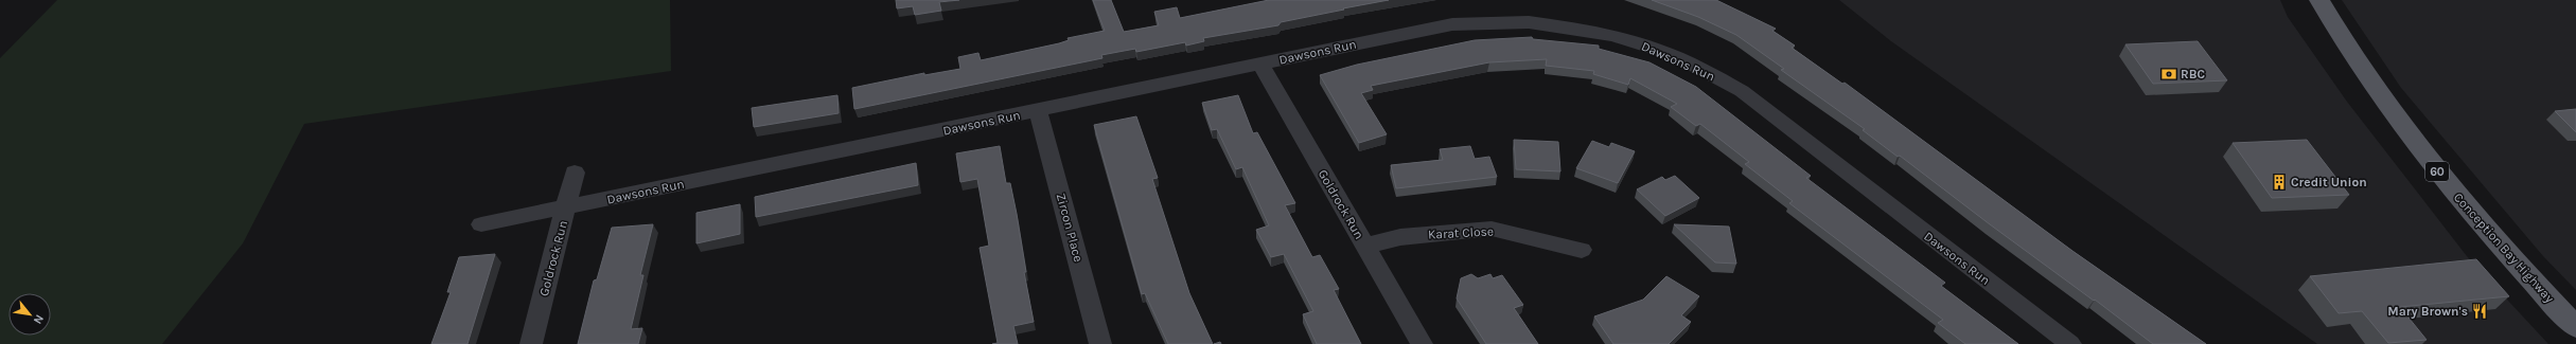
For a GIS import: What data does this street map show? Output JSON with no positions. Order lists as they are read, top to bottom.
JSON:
{
  "streets": {
    "main road": ["60", "Conception Bay Highway"],
    "street": [
      "Dawsons Run",
      "Goldrock Run",
      "Zircon Place",
      "Karat Close"
    ]
  },
  "crossings": [
    ["Dawsons Run", "Goldrock Run"],
    ["Dawsons Run", "Zircon Place"],
    ["Goldrock Run", "Karat Close"]
  ],
  "places": {
    "bank": ["RBC"],
    "building": ["Credit Union"],
    "restaurant": ["Mary Brown's"]
  },
  "north": "bottom right"
}
